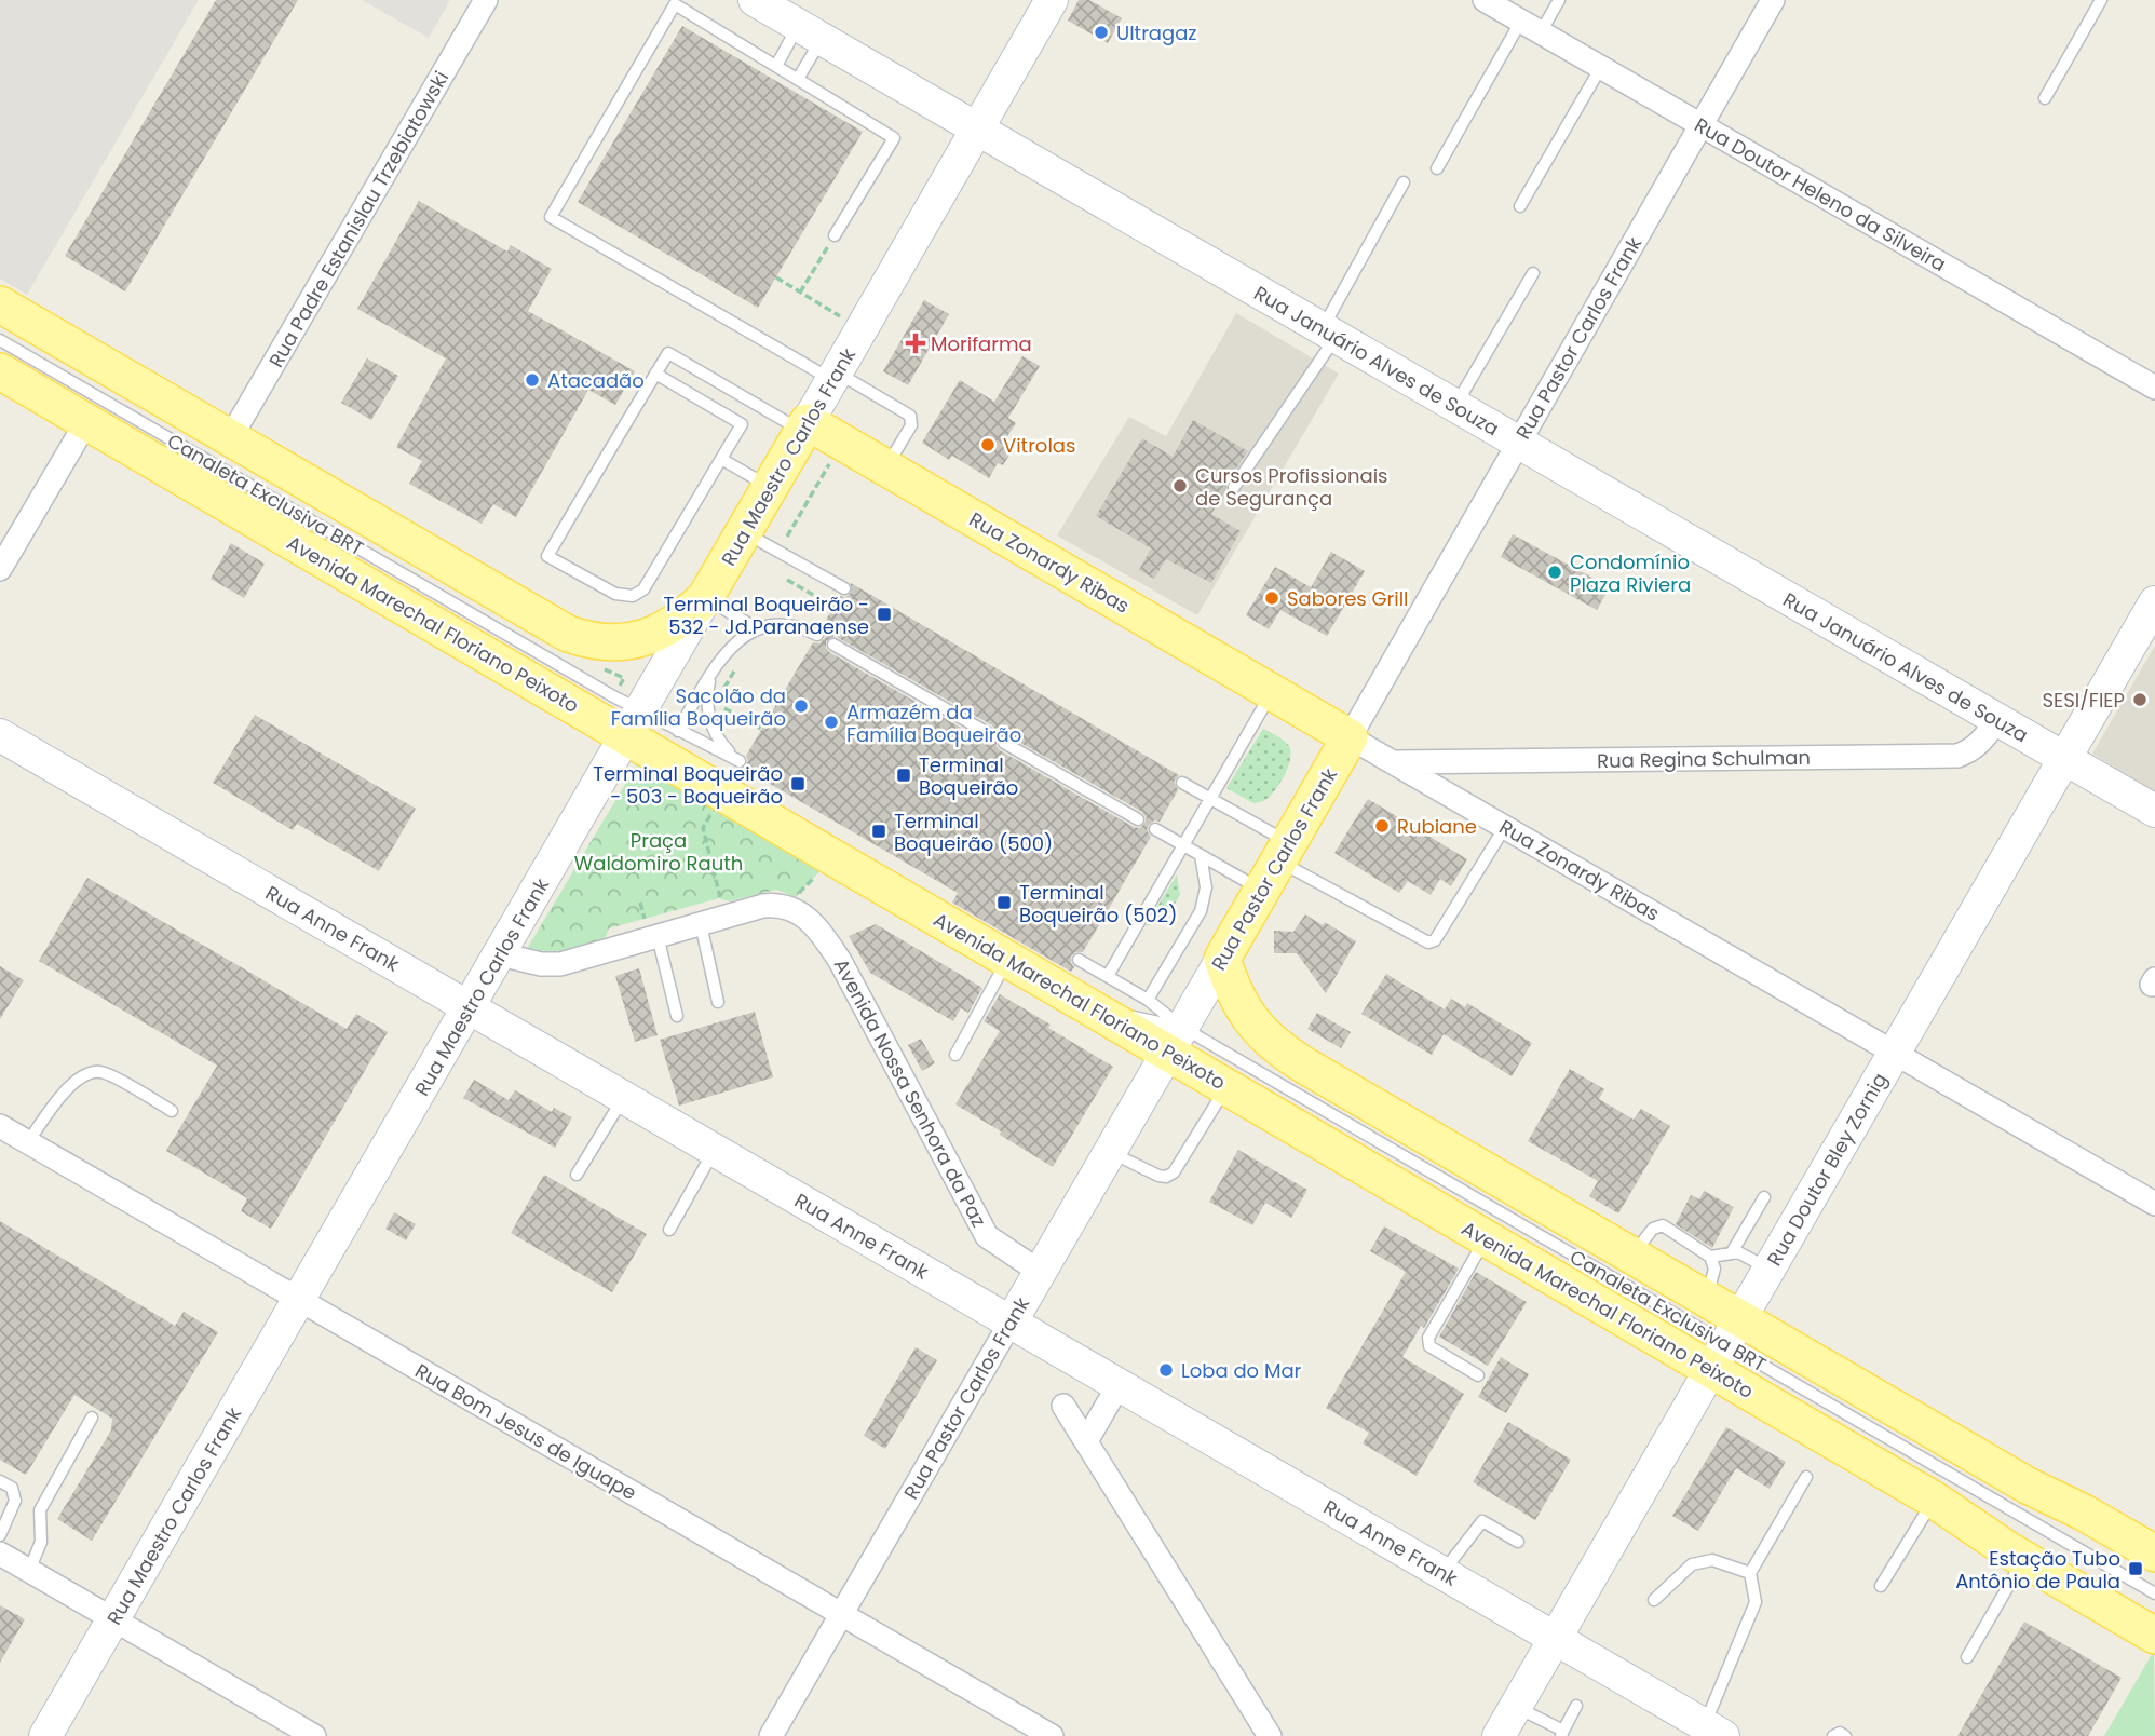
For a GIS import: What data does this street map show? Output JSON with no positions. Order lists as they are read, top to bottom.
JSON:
{
  "streets": {
    "main road": [
      "Rua Pastor Carlos Frank",
      "Rua Maestro Carlos Frank",
      "Rua Zonardy Ribas",
      "Avenida Marechal Floriano Peixoto"
    ],
    "street": [
      "Rua Doutor Heleno da Silveira",
      "Rua Padre Estanislau Trzebiatowski",
      "Rua Januário Alves de Souza",
      "Rua Regina Schulman",
      "Rua Anne Frank",
      "Avenida Nossa Senhora da Paz",
      "Rua Doutor Bley Zornig",
      "Rua Bom Jesus de Iguape"
    ],
    "lane": ["Canaleta Exclusiva BRT"]
  },
  "crossings": [
    ["Rua Doutor Heleno da Silveira", "Rua Pastor Carlos Frank"],
    ["Rua Pastor Carlos Frank", "Rua Januário Alves de Souza"],
    ["Rua Pastor Carlos Frank", "Canaleta Exclusiva BRT"],
    ["Rua Pastor Carlos Frank", "Rua Zonardy Ribas"],
    ["Rua Pastor Carlos Frank", "Avenida Marechal Floriano Peixoto"],
    ["Rua Pastor Carlos Frank", "Rua Anne Frank"],
    ["Rua Pastor Carlos Frank", "Avenida Nossa Senhora da Paz"],
    ["Rua Pastor Carlos Frank", "Rua Bom Jesus de Iguape"],
    ["Rua Januário Alves de Souza", "Rua Maestro Carlos Frank"],
    ["Rua Januário Alves de Souza", "Rua Regina Schulman"],
    ["Rua Januário Alves de Souza", "Rua Doutor Bley Zornig"],
    ["Rua Maestro Carlos Frank", "Canaleta Exclusiva BRT"],
    ["Rua Maestro Carlos Frank", "Rua Zonardy Ribas"],
    ["Rua Maestro Carlos Frank", "Avenida Marechal Floriano Peixoto"],
    ["Rua Maestro Carlos Frank", "Rua Anne Frank"],
    ["Rua Maestro Carlos Frank", "Rua Bom Jesus de Iguape"],
    ["Canaleta Exclusiva BRT", "Avenida Marechal Floriano Peixoto"],
    ["Canaleta Exclusiva BRT", "Rua Doutor Bley Zornig"],
    ["Rua Zonardy Ribas", "Rua Regina Schulman"],
    ["Rua Zonardy Ribas", "Rua Doutor Bley Zornig"],
    ["Avenida Marechal Floriano Peixoto", "Rua Doutor Bley Zornig"],
    ["Rua Anne Frank", "Rua Doutor Bley Zornig"]
  ],
  "parks": ["Praça Waldomiro Rauth"],
  "places": {
    "other": [
      "Ultragaz",
      "Atacadão",
      "Vitrolas",
      "Cursos Profissionais de Segurança",
      "Condomínio Plaza Riviera",
      "Sabores Grill",
      "SESI/FIEP",
      "Sacolão da Família Boqueirão",
      "Armazém da Família Boqueirão",
      "Rubiane",
      "Loba do Mar"
    ],
    "health": ["Morifarma"],
    "transit": [
      "Terminal Boqueirão - 532 - Jd.Paranaense",
      "Terminal Boqueirão",
      "Terminal Boqueirão - 503 - Boqueirão",
      "Terminal Boqueirão (500)",
      "Terminal Boqueirão (502)",
      "Estação Tubo Antônio de Paula"
    ]
  }
}
